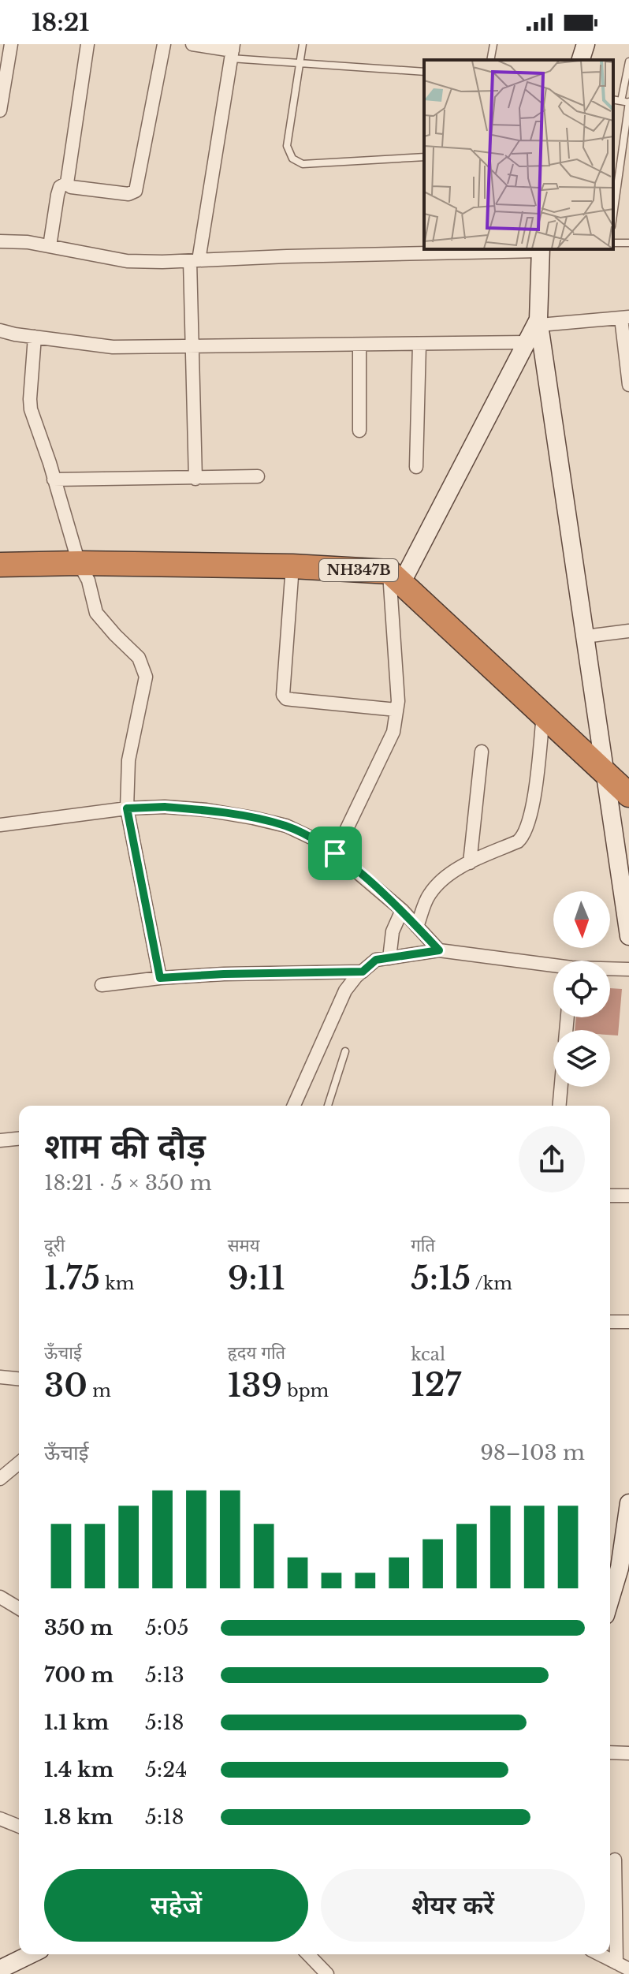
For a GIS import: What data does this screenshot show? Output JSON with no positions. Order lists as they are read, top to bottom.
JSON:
{
  "streets": {
    "highway": ["NH347B"]
  },
  "north": "bottom",
  "page": {
    "status": "18:21",
    "heading": ["शाम की दौड़", "18:21 · 5 × 350 m"],
    "stats": [
      ["दूरी", "1.75 km"],
      ["समय", "9:11"],
      ["गति", "5:15 /km"],
      ["ऊँचाई", "30 m"],
      ["हृदय गति", "139 bpm"],
      ["kcal", "127"]
    ],
    "chart": ["ऊँचाई", "98–103 m"],
    "list": [
      {
        "name": "350 m",
        "note": "5:05"
      },
      {
        "name": "700 m",
        "note": "5:13"
      },
      {
        "name": "1.1 km",
        "note": "5:18"
      },
      {
        "name": "1.4 km",
        "note": "5:24"
      },
      {
        "name": "1.8 km",
        "note": "5:18"
      }
    ],
    "buttons": ["सहेजें", "शेयर करें"]
  }
}
